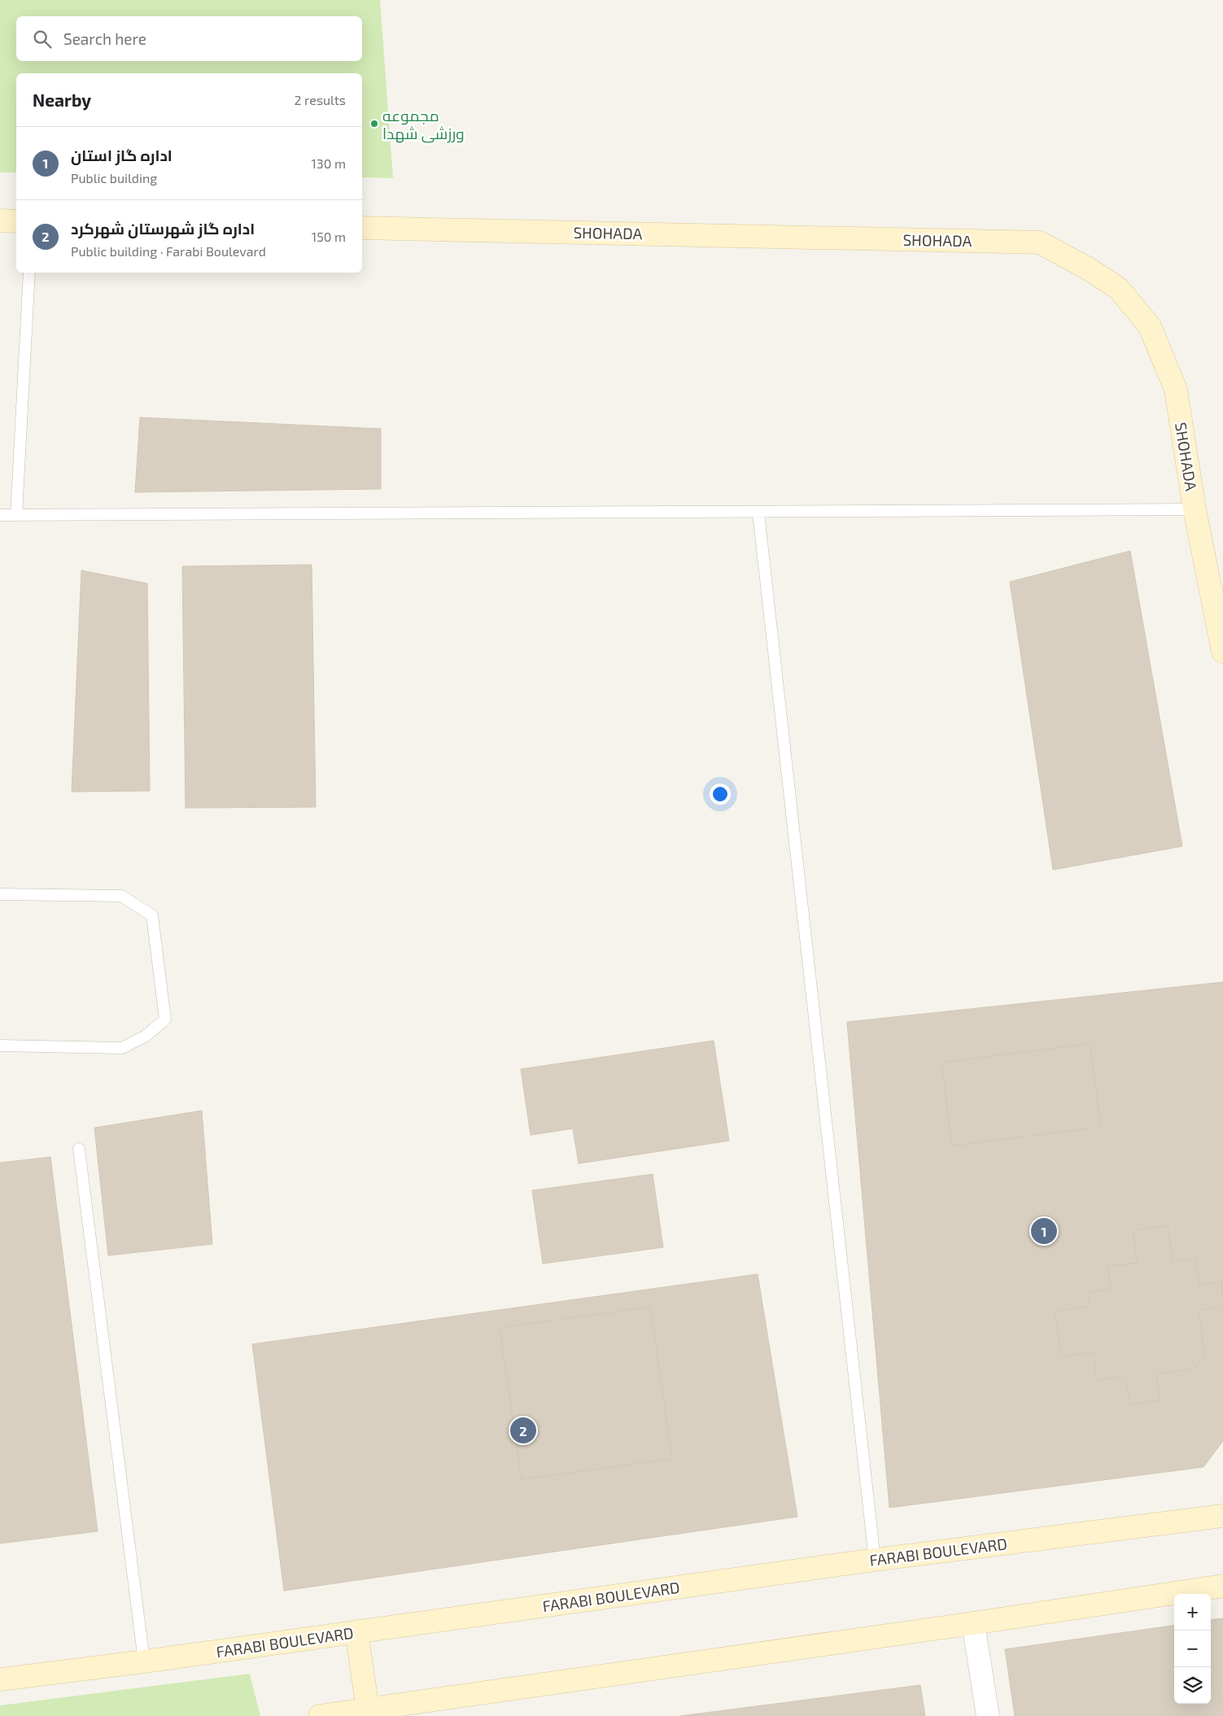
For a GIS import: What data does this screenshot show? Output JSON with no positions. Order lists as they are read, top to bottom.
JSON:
{
  "streets": {
    "main road": ["SHOHADA", "FARABI BOULEVARD"]
  },
  "places": ["مجموعه ورزشی شهدا"],
  "page": {
    "search": "Search here",
    "heading": ["Nearby", "2 results"],
    "list": [
      {
        "mark": "1",
        "name": "اداره گاز استان",
        "note": "Public building",
        "value": "130 m"
      },
      {
        "mark": "2",
        "name": "اداره گاز شهرستان شهرکرد",
        "note": "Public building · Farabi Boulevard",
        "value": "150 m"
      }
    ],
    "pins": ["1", "2"],
    "map_buttons": ["+", "−"]
  }
}
